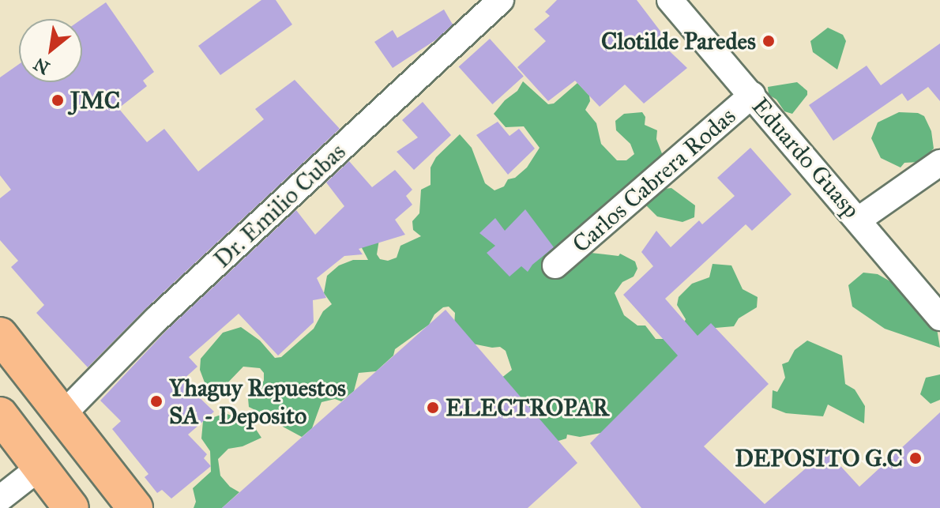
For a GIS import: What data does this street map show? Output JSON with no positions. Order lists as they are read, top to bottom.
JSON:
{
  "streets": {
    "street": ["Eduardo Guasp", "Carlos Cabrera Rodas", "Dr. Emilio Cubas"]
  },
  "crossings": [
    ["Eduardo Guasp", "Carlos Cabrera Rodas"]
  ],
  "places": [
    "Clotilde Paredes",
    "JMC",
    "Yhaguy Repuestos SA - Deposito",
    "ELECTROPAR",
    "DEPOSITO G.C"
  ],
  "north": "bottom left"
}
